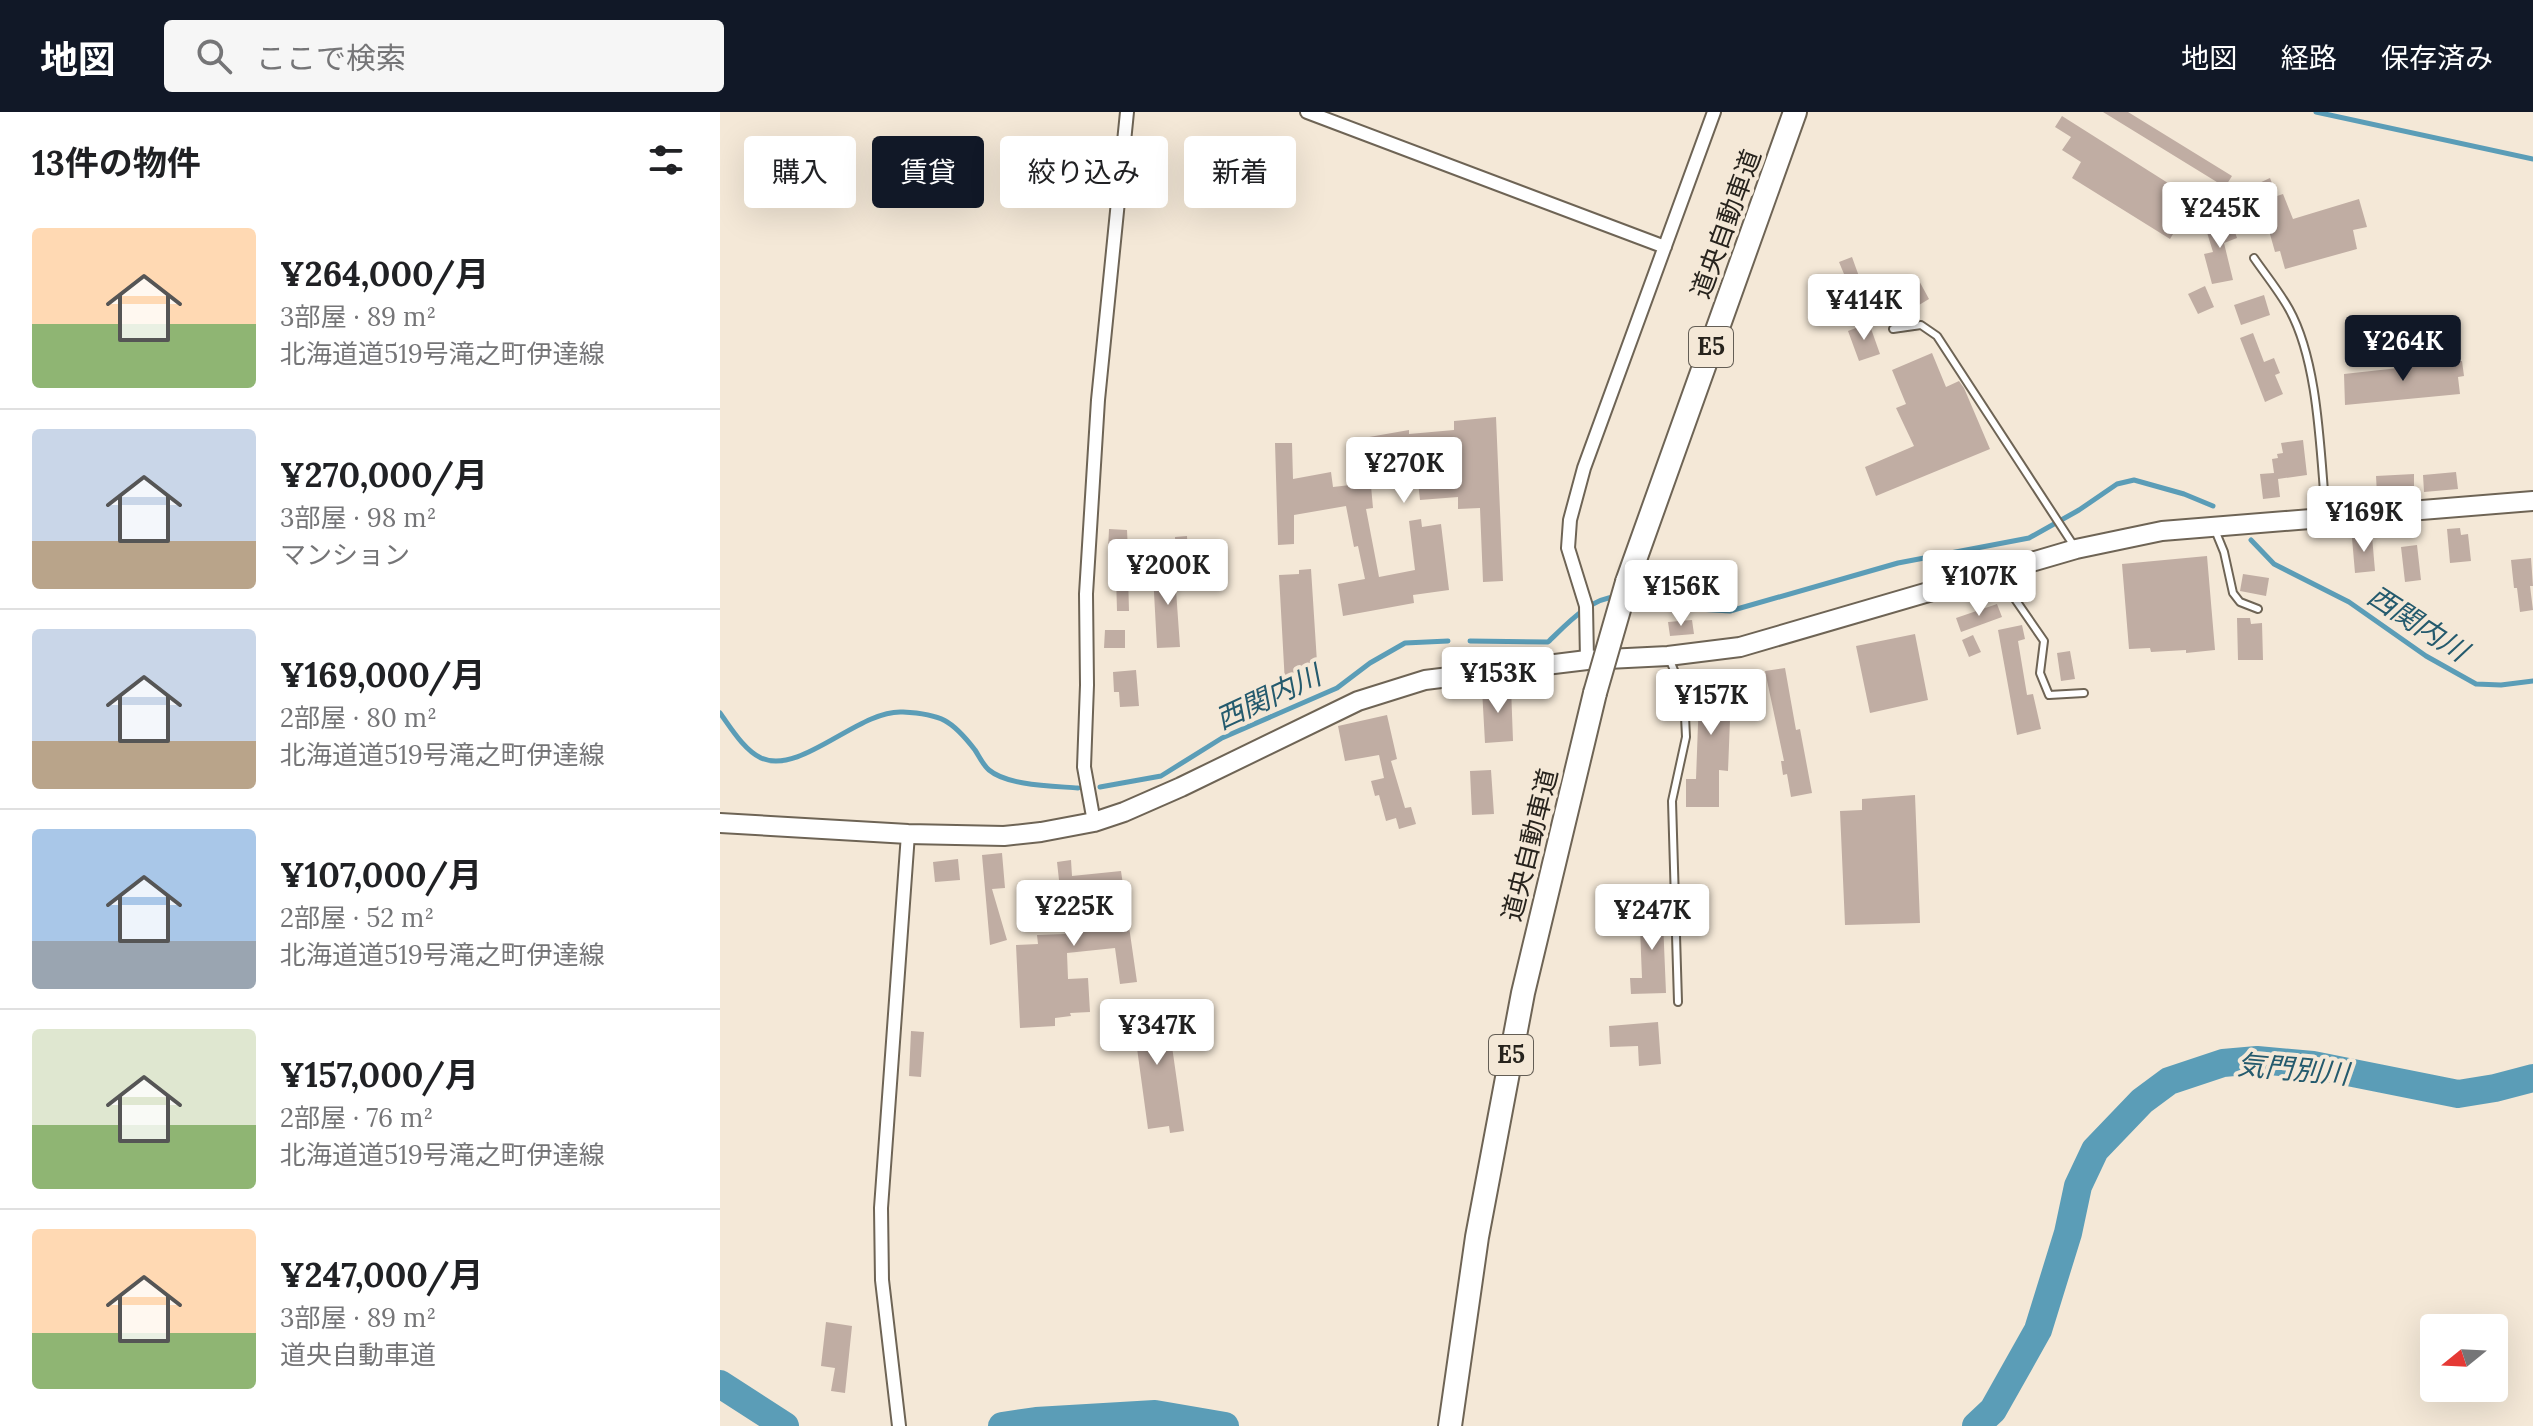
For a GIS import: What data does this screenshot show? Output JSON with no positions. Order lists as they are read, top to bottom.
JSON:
{
  "streets": {
    "highway": ["道央自動車道", "E5"]
  },
  "water": ["西関内川", "気門別川"],
  "north": "left",
  "page": {
    "header": "地図",
    "search": "ここで検索",
    "nav": ["地図", "経路", "保存済み"],
    "heading": "13件の物件",
    "chip": [
      "購入",
      "賃貸",
      "絞り込み",
      "新着"
    ],
    "price": [
      "¥245K",
      "¥414K",
      "¥264K",
      "¥270K",
      "¥169K",
      "¥200K",
      "¥107K",
      "¥156K",
      "¥153K",
      "¥157K",
      "¥225K",
      "¥247K",
      "¥347K"
    ],
    "list": [
      {
        "name": "¥264,000/月",
        "note": "3部屋 · 89 m² · 北海道道519号滝之町伊達線"
      },
      {
        "name": "¥270,000/月",
        "note": "3部屋 · 98 m² · マンション"
      },
      {
        "name": "¥169,000/月",
        "note": "2部屋 · 80 m² · 北海道道519号滝之町伊達線"
      },
      {
        "name": "¥107,000/月",
        "note": "2部屋 · 52 m² · 北海道道519号滝之町伊達線"
      },
      {
        "name": "¥157,000/月",
        "note": "2部屋 · 76 m² · 北海道道519号滝之町伊達線"
      },
      {
        "name": "¥247,000/月",
        "note": "3部屋 · 89 m² · 道央自動車道"
      }
    ]
  }
}
